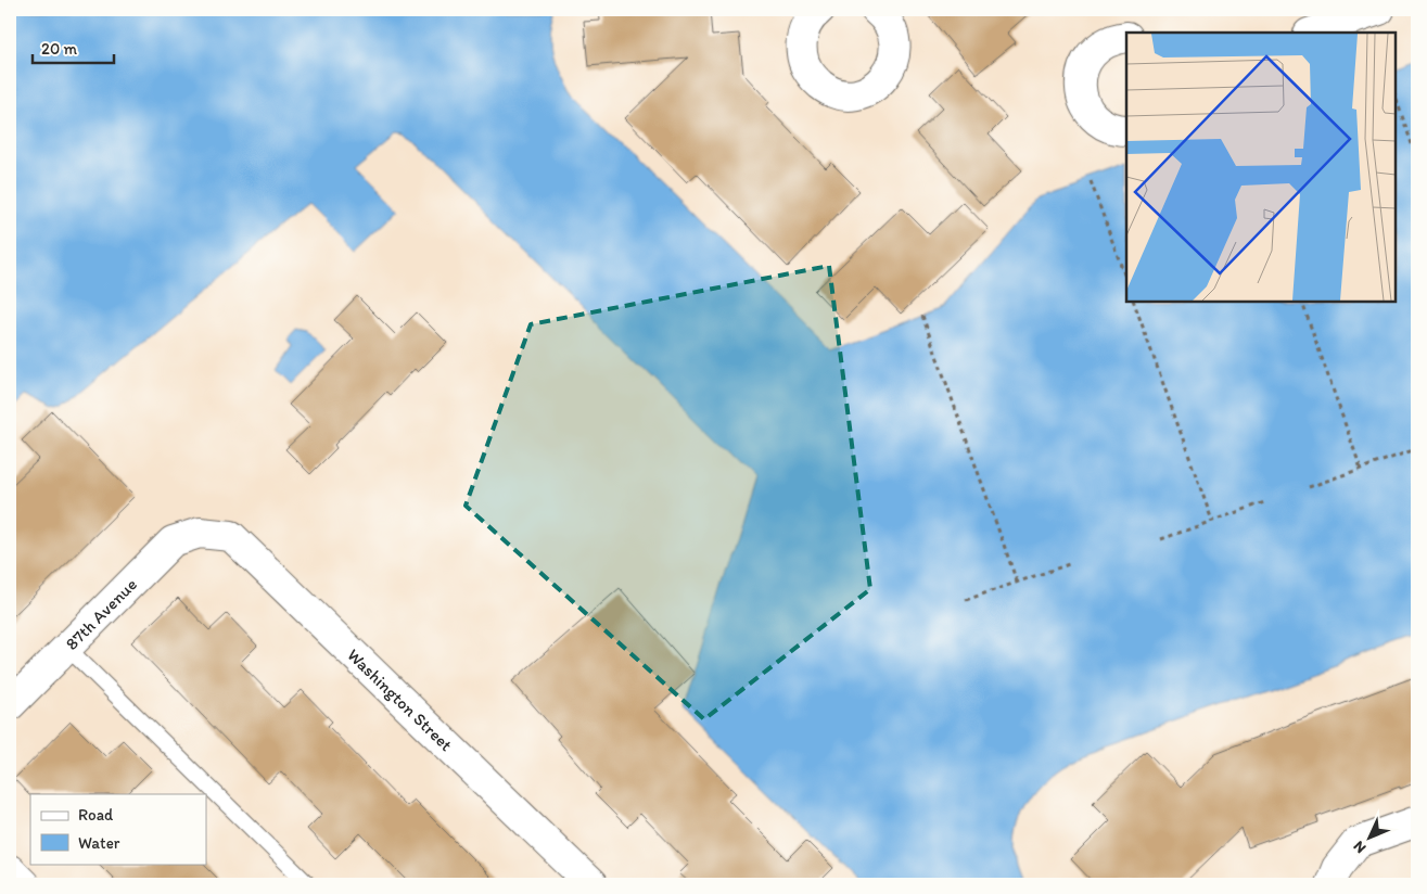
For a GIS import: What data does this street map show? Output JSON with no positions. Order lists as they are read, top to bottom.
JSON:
{
  "streets": {
    "street": ["87th Avenue", "Washington Street"]
  },
  "crossings": [
    ["87th Avenue", "Washington Street"]
  ],
  "legend": ["Road", "Water"],
  "scale_bar": "20 m",
  "north": "bottom left"
}
